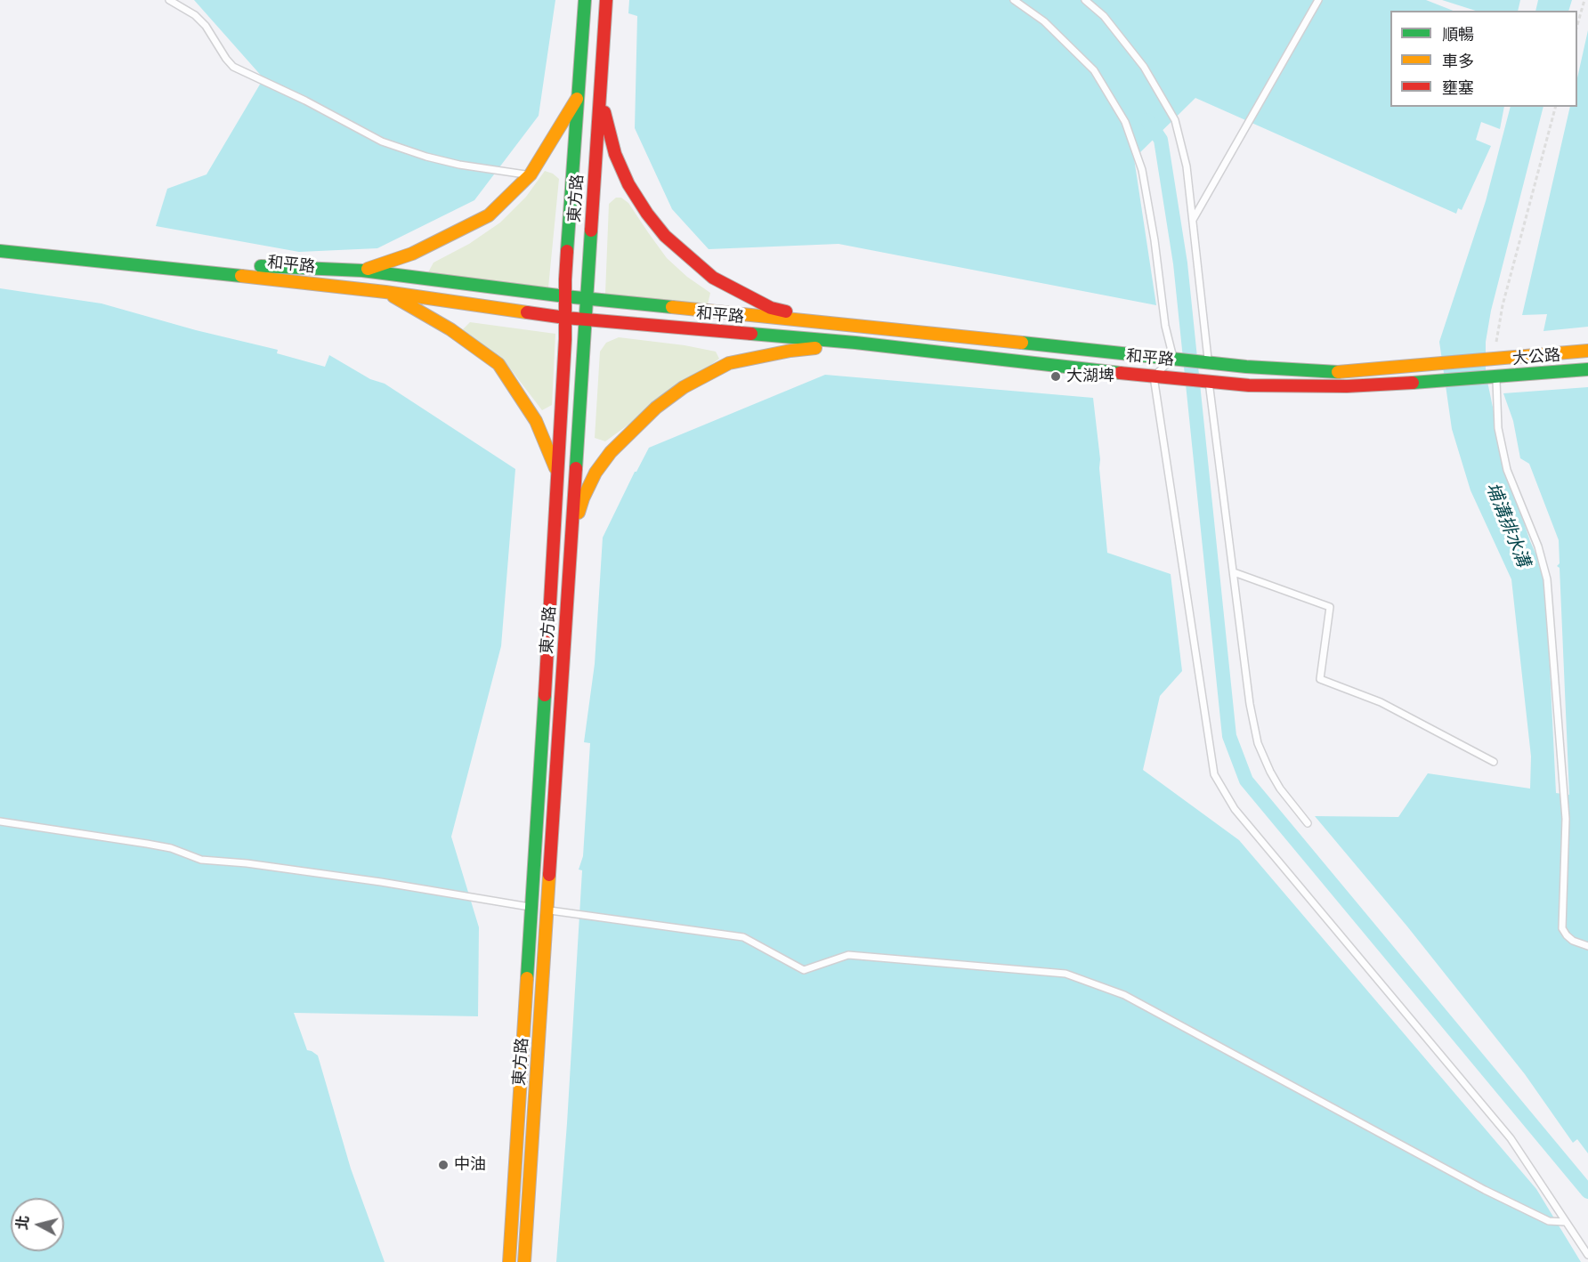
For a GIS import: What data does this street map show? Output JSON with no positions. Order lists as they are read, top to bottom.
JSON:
{
  "streets": {
    "main road": ["東方路", "和平路", "大公路"]
  },
  "crossings": [
    ["東方路", "和平路"],
    ["和平路", "大公路"]
  ],
  "water": ["埔溝排水溝"],
  "places": ["大湖埤", "中油"],
  "legend": ["順暢", "車多", "壅塞"],
  "north": "left"
}
